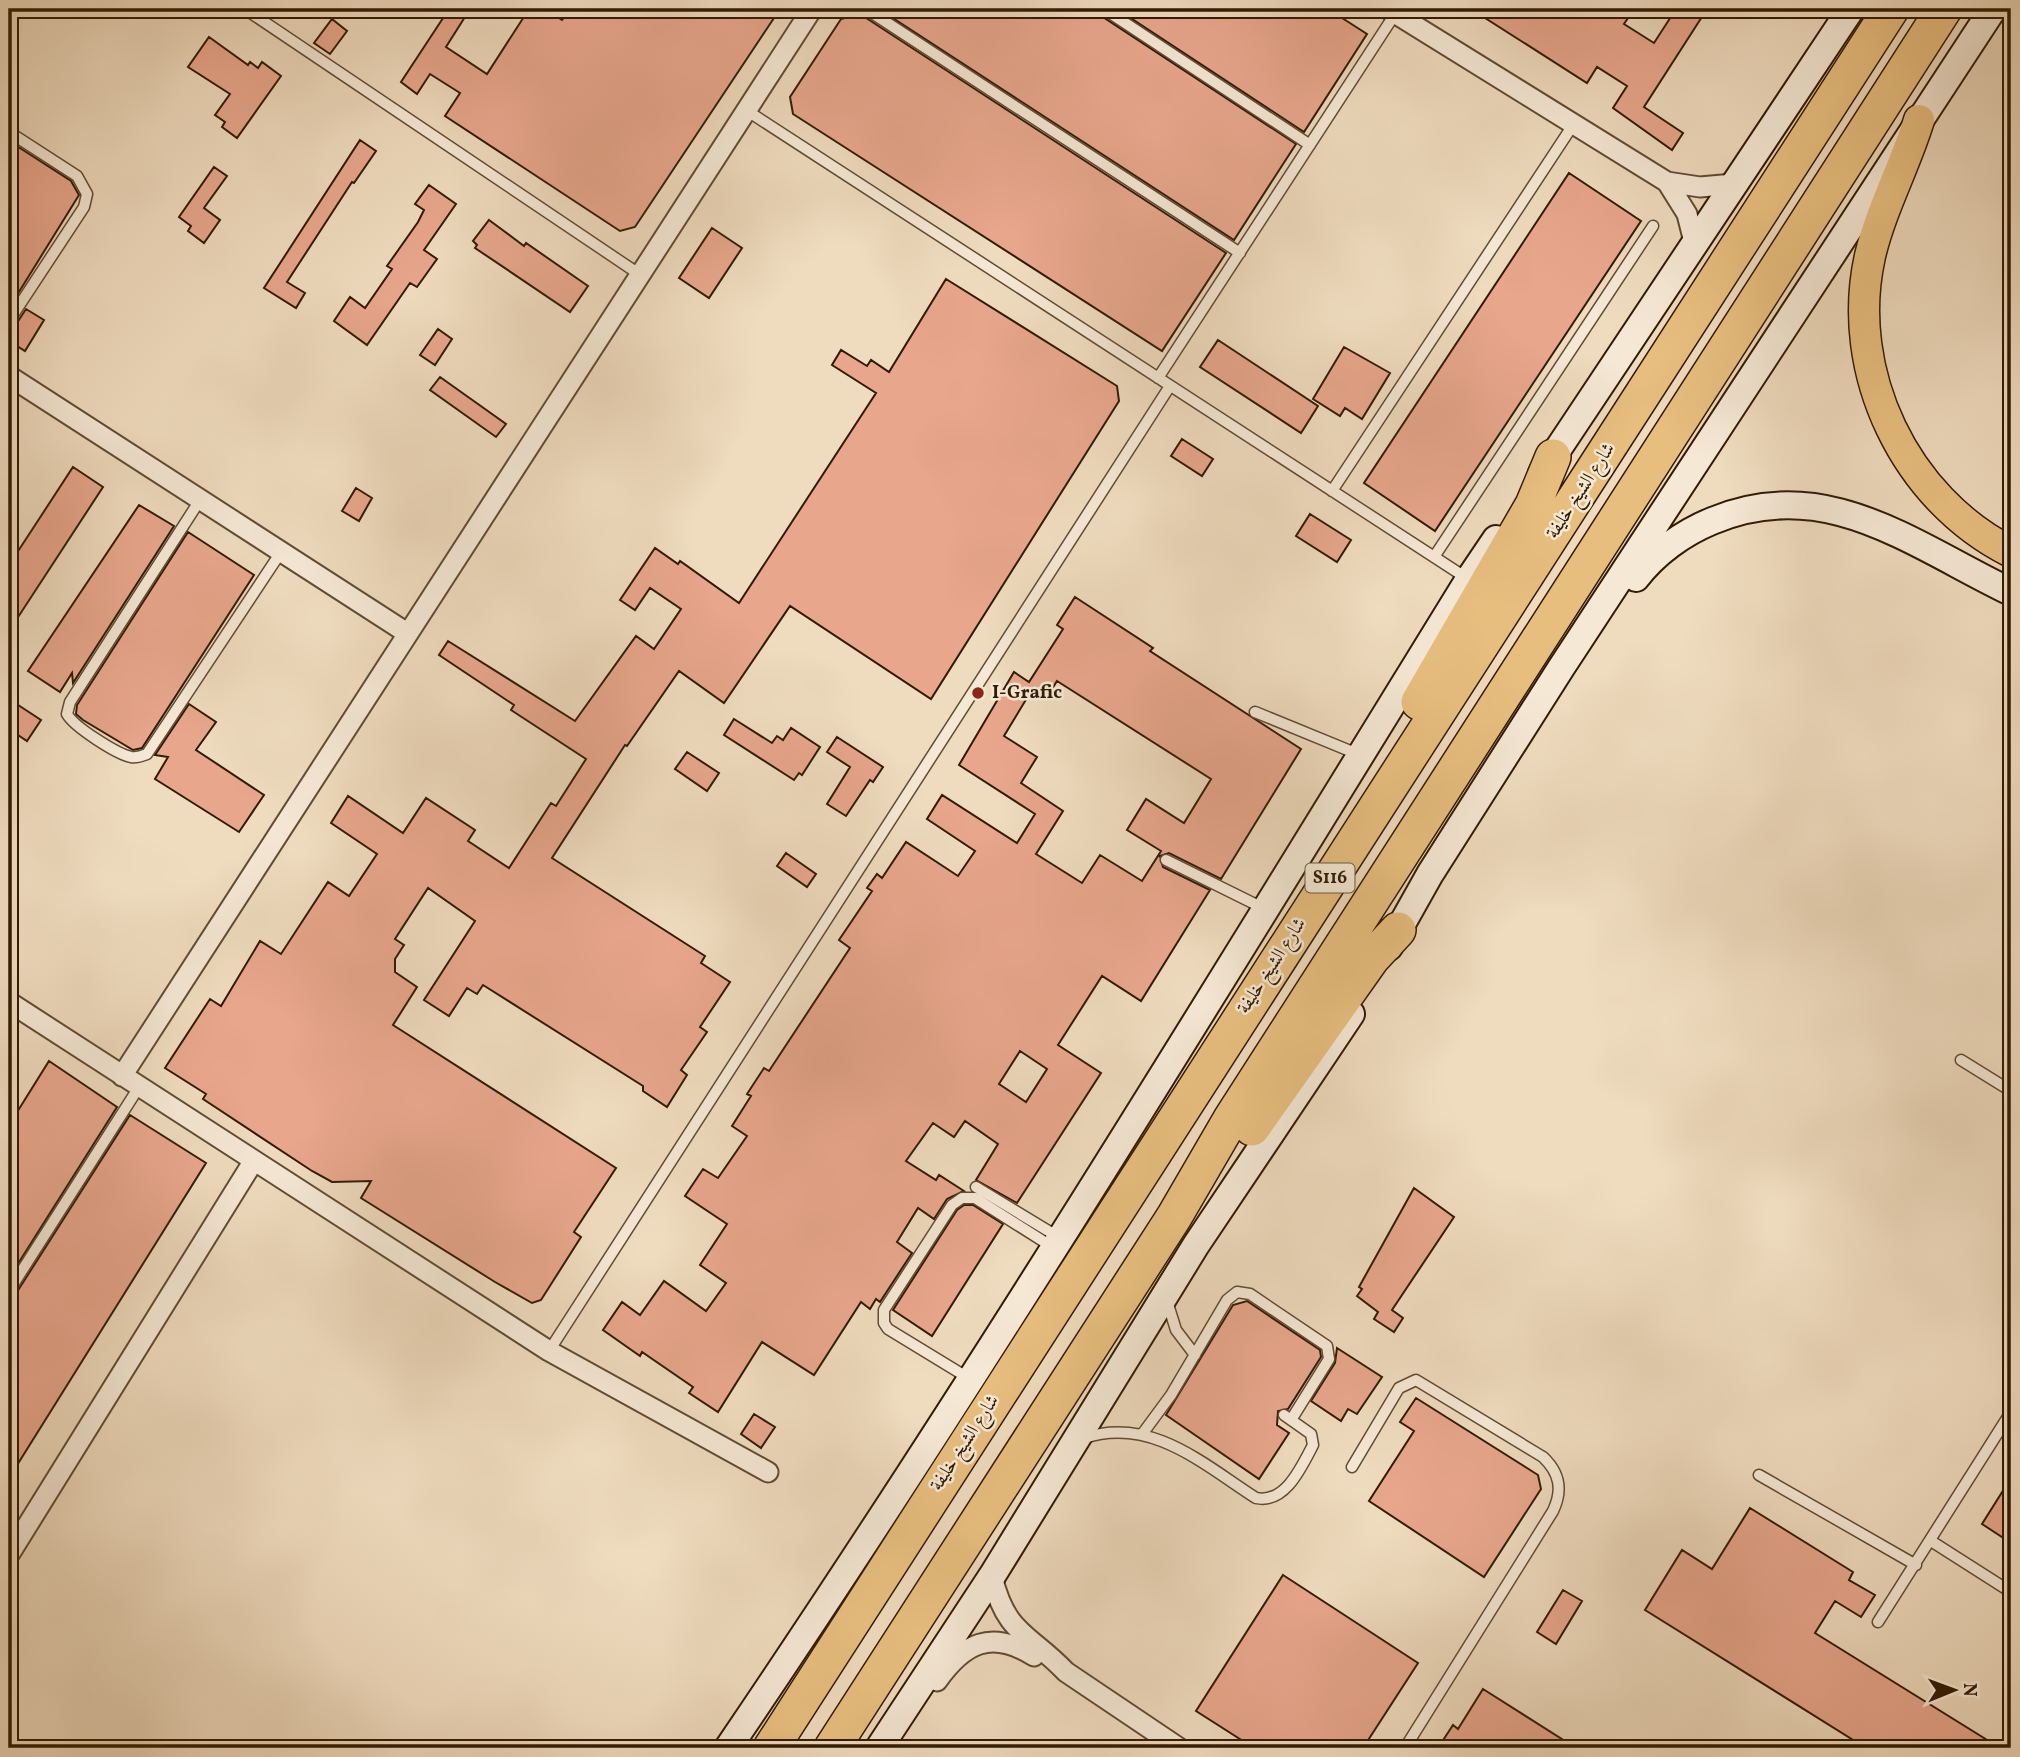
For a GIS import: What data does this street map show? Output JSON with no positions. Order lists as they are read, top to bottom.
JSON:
{
  "streets": {
    "highway": ["شارع الشيخ خليفة", "S116"]
  },
  "places": ["I-Grafic"],
  "north": "right"
}
